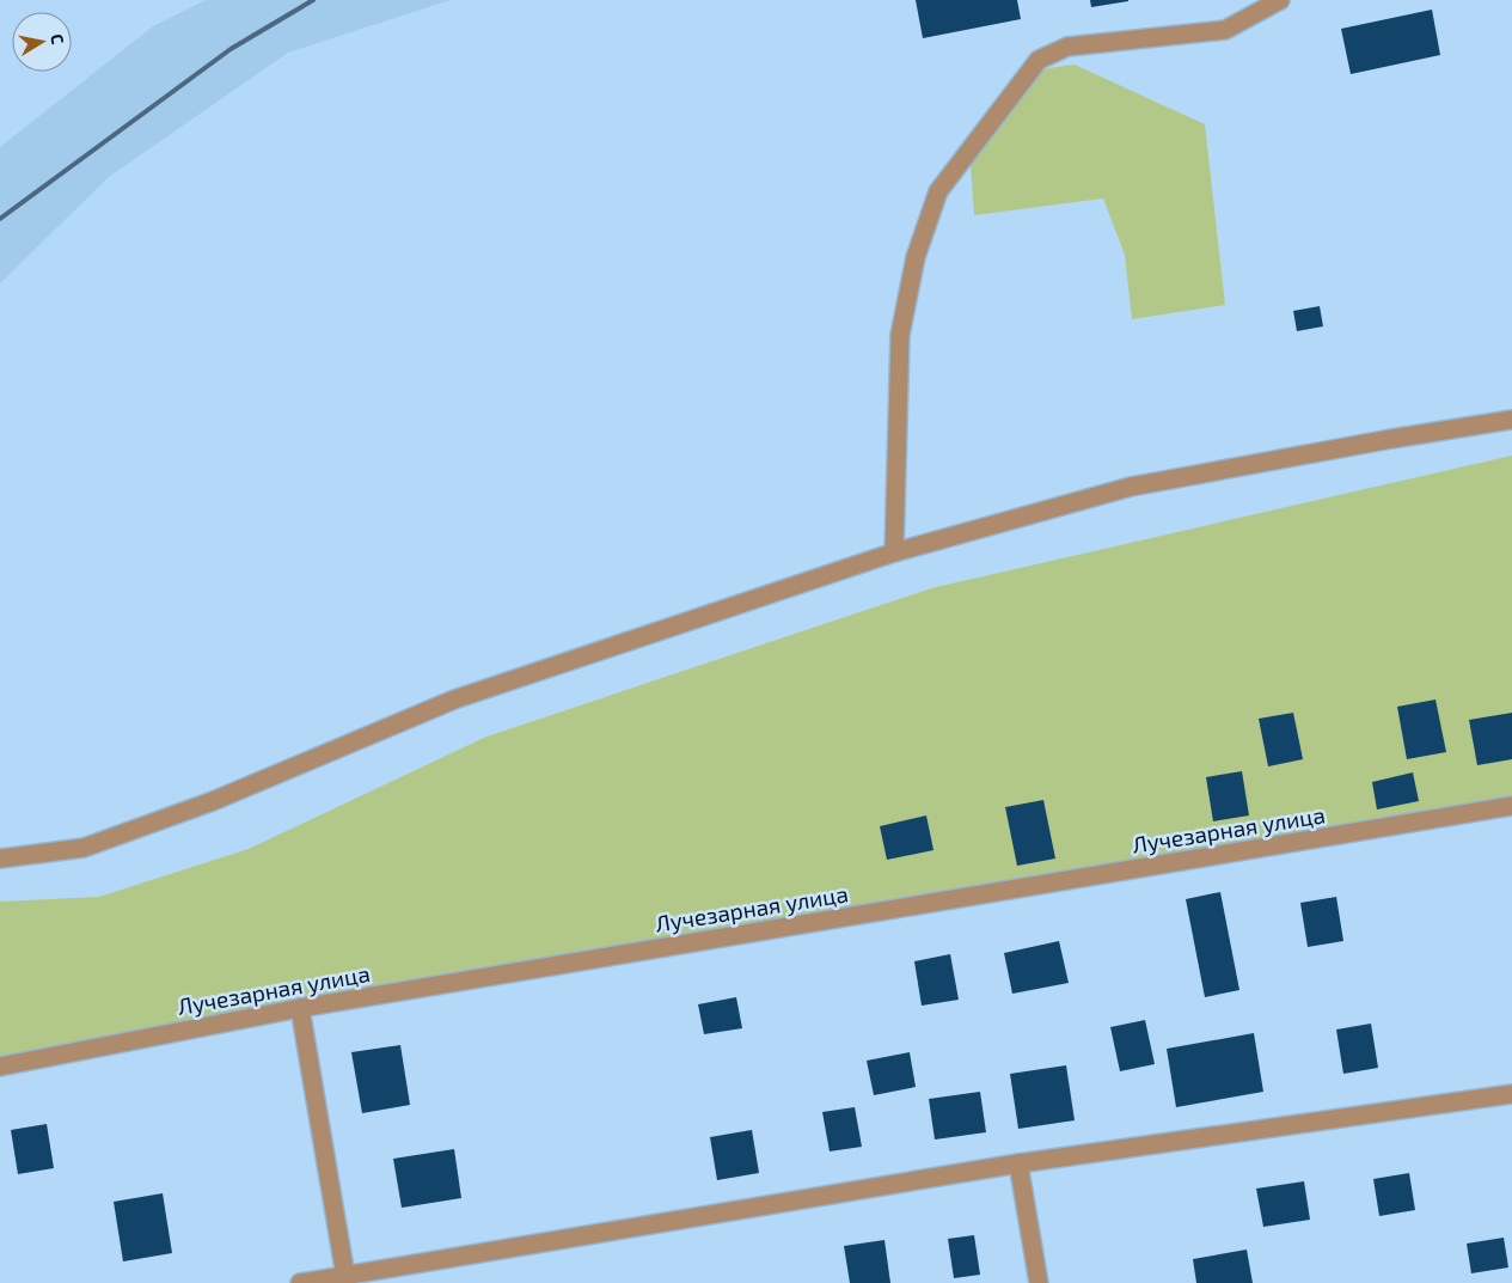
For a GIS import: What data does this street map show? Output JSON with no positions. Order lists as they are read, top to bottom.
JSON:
{
  "streets": {
    "street": ["Лучезарная улица"]
  },
  "north": "right"
}
